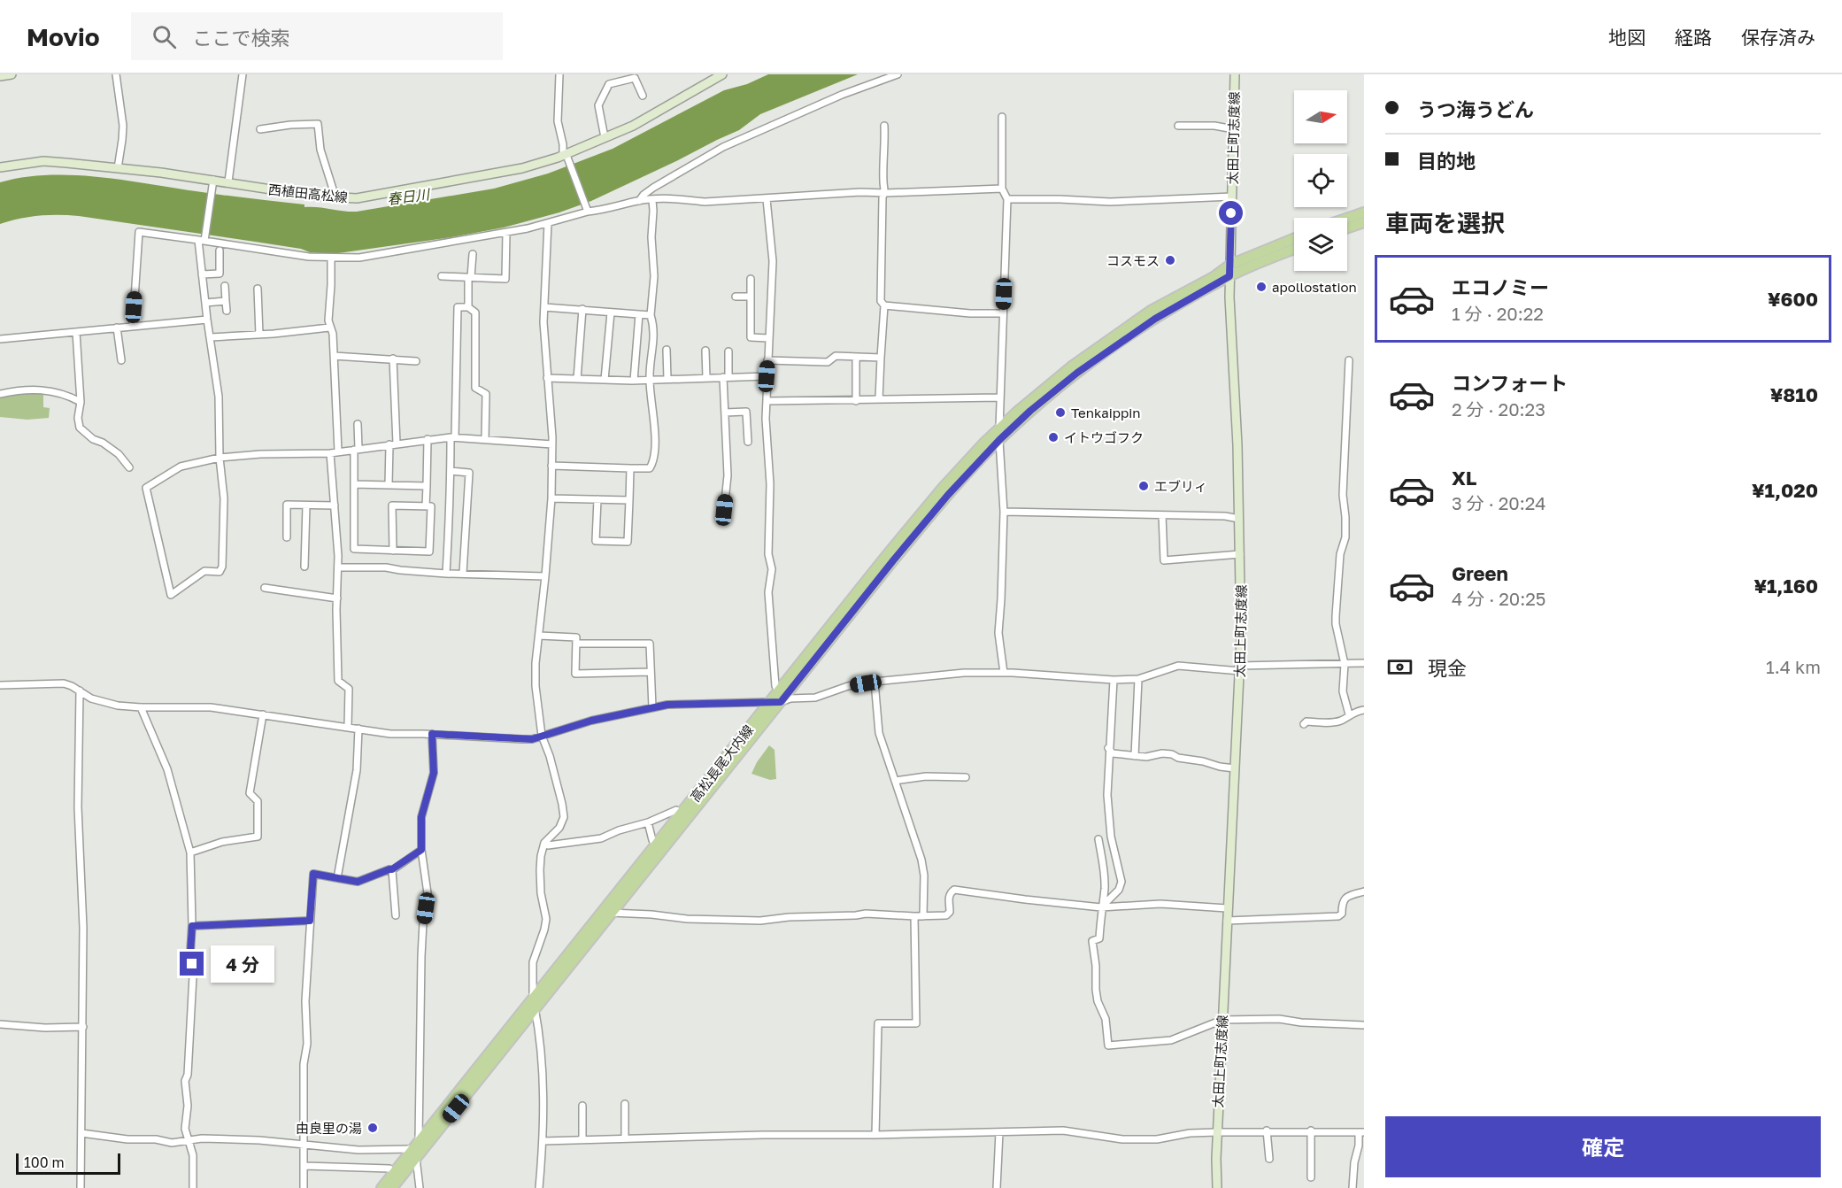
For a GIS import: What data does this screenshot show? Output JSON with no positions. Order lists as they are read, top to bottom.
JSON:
{
  "streets": {
    "main road": ["太田上町志度線", "西植田高松線", "高松長尾大内線"]
  },
  "crossings": [
    ["太田上町志度線", "高松長尾大内線"]
  ],
  "water": ["春日川"],
  "places": [
    "コスモス",
    "apollostation",
    "Tenkaippin",
    "イトウゴフク",
    "エブリィ",
    "由良里の湯"
  ],
  "scale_bar": "100 m",
  "north": "right",
  "page": {
    "header": "Movio",
    "search": "ここで検索",
    "nav": ["地図", "経路", "保存済み"],
    "banner": ["うつ海うどん", "目的地"],
    "heading": "車両を選択",
    "list": [
      {
        "name": "エコノミー",
        "note": "1 分 · 20:22",
        "value": "¥600"
      },
      {
        "name": "コンフォート",
        "note": "2 分 · 20:23",
        "value": "¥810"
      },
      {
        "name": "XL",
        "note": "3 分 · 20:24",
        "value": "¥1,020"
      },
      {
        "name": "Green",
        "note": "4 分 · 20:25",
        "value": "¥1,160"
      }
    ],
    "pay": ["現金", "1.4 km"],
    "bubble": "4 分",
    "buttons": "確定",
    "scale": "100 m"
  }
}
